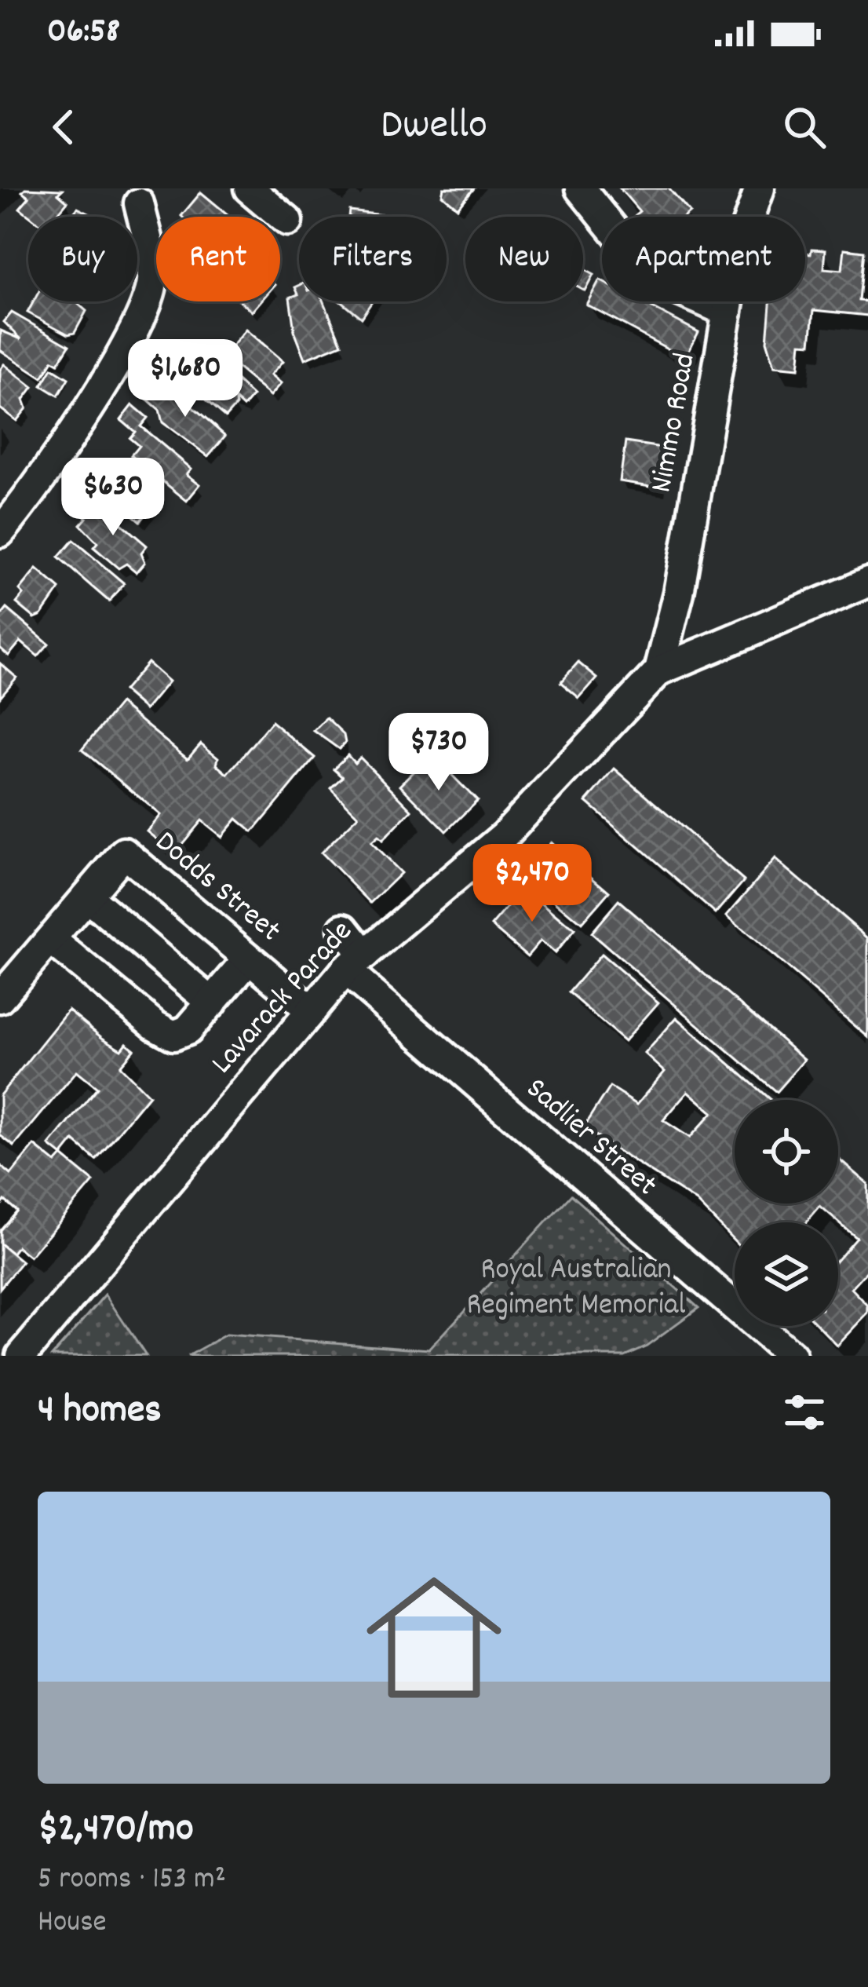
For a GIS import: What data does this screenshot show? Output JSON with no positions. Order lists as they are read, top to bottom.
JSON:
{
  "streets": {
    "street": [
      "Nimmo Road",
      "Dodds Street",
      "Lavarack Parade",
      "Sadlier Street"
    ]
  },
  "crossings": [
    ["Nimmo Road", "Lavarack Parade"],
    ["Dodds Street", "Lavarack Parade"],
    ["Lavarack Parade", "Sadlier Street"]
  ],
  "parks": ["Royal Australian Regiment Memorial"],
  "page": {
    "status": "06:58",
    "header": "Dwello",
    "chip": [
      "Buy",
      "Rent",
      "Filters",
      "New",
      "Apartment"
    ],
    "price": [
      "$1,680",
      "$630",
      "$730",
      "$2,470"
    ],
    "heading": "4 homes",
    "list": [
      {
        "name": "$2,470/mo",
        "note": "5 rooms · 153 m² · House"
      }
    ]
  }
}
